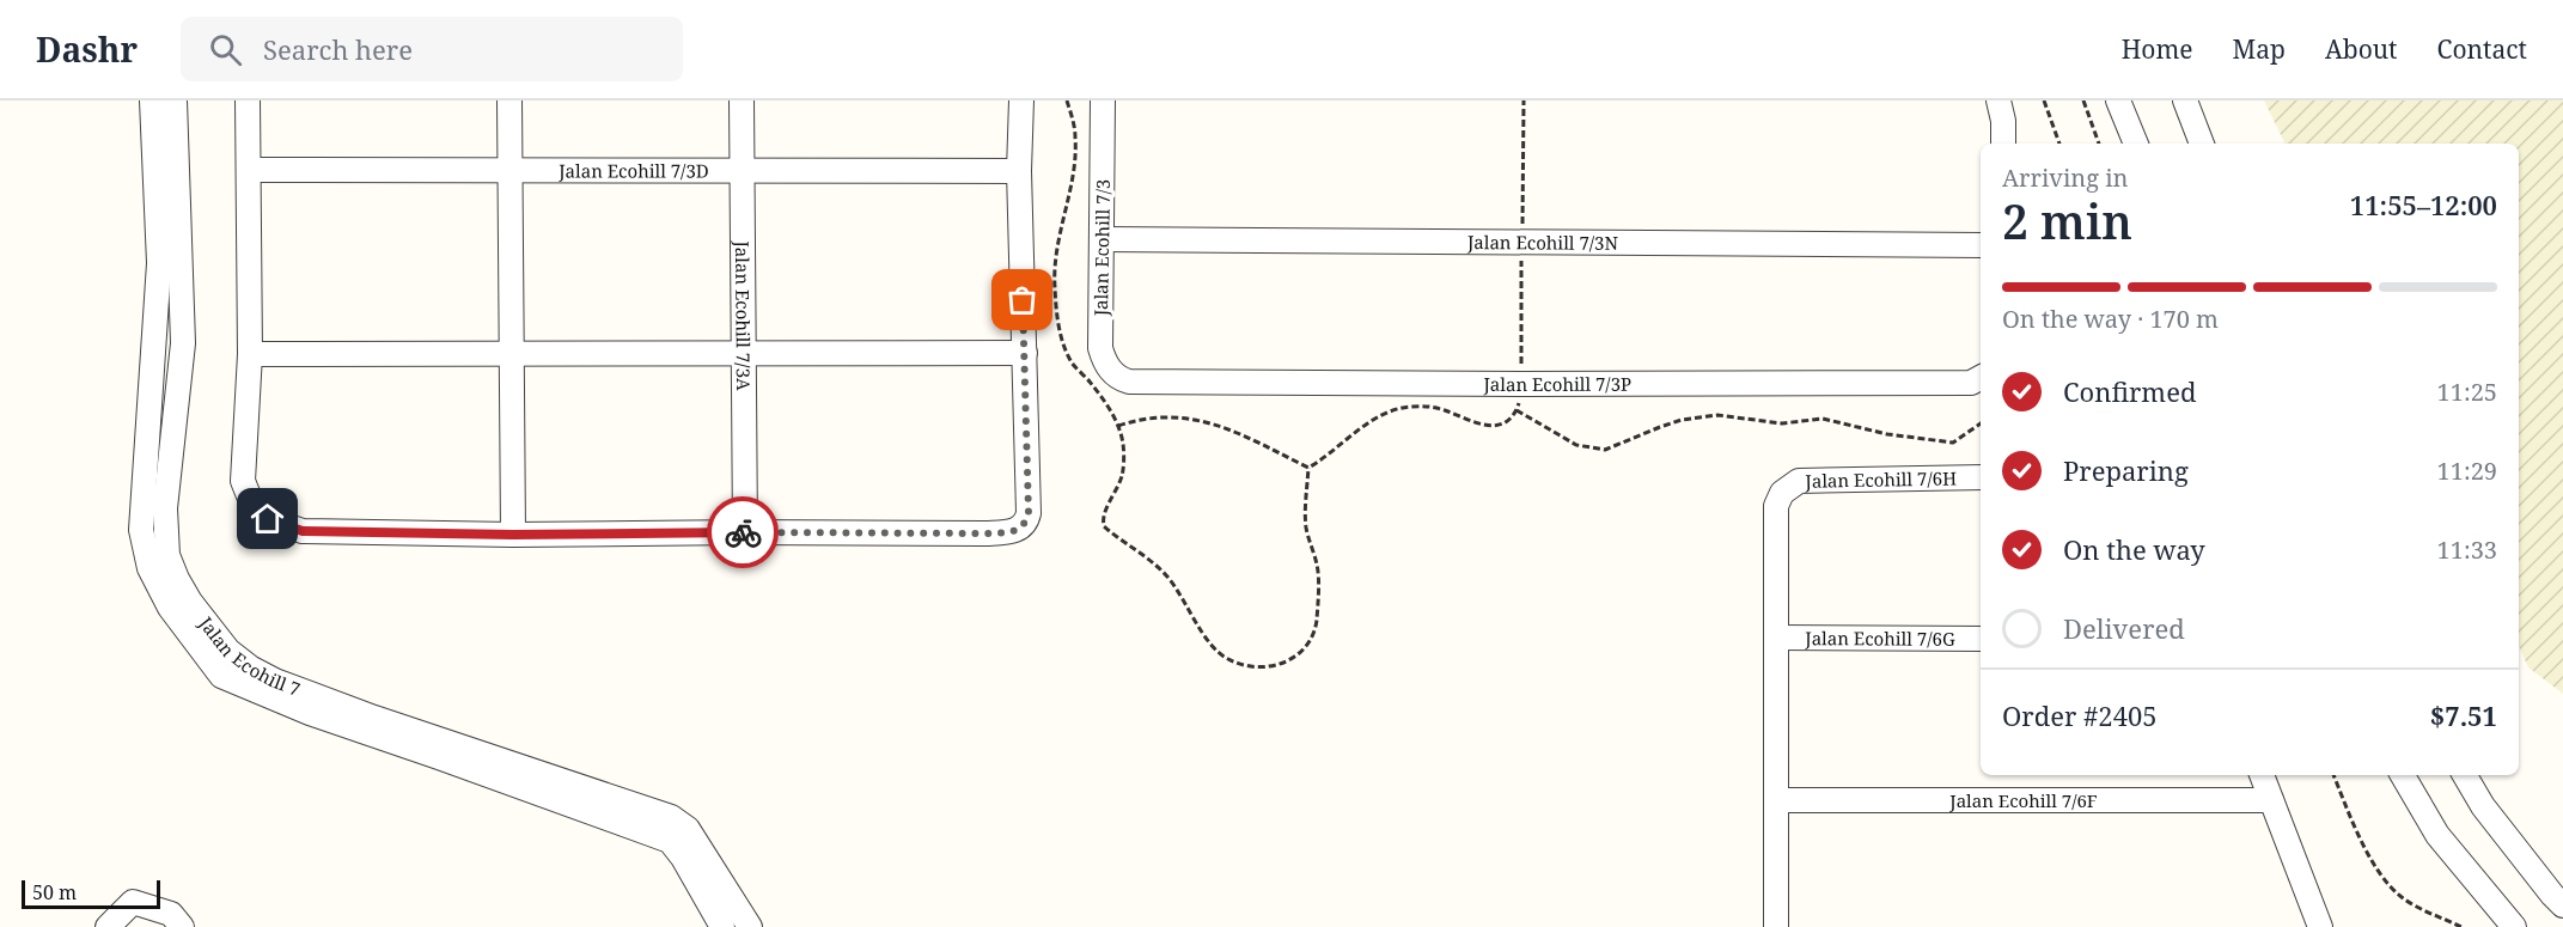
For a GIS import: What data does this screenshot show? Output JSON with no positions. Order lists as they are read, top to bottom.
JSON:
{
  "streets": {
    "street": [
      "Jalan Ecohill 7/3D",
      "Jalan Ecohill 7/3N",
      "Jalan Ecohill 7/3",
      "Jalan Ecohill 7/3A",
      "Jalan Ecohill 7/3P",
      "Jalan Ecohill 7/6H",
      "Jalan Ecohill 7/6G",
      "Jalan Ecohill 7",
      "Jalan Ecohill 7/6F"
    ]
  },
  "crossings": [
    ["Jalan Ecohill 7/3D", "Jalan Ecohill 7/3A"],
    ["Jalan Ecohill 7/3N", "Jalan Ecohill 7/3"],
    ["Jalan Ecohill 7/3", "Jalan Ecohill 7/3P"],
    ["Jalan Ecohill 7/6H", "Jalan Ecohill 7/6G"]
  ],
  "scale_bar": "50 m",
  "page": {
    "header": "Dashr",
    "search": "Search here",
    "nav": [
      "Home",
      "Map",
      "About",
      "Contact"
    ],
    "heading": ["2 min", "Arriving in", "11:55–12:00"],
    "panel": ["Order #2405", "$7.51"],
    "bar": "On the way · 170 m",
    "list": [
      ["Confirmed", "11:25"],
      ["Preparing", "11:29"],
      ["On the way", "11:33"],
      "Delivered"
    ],
    "scale": "50 m"
  }
}
